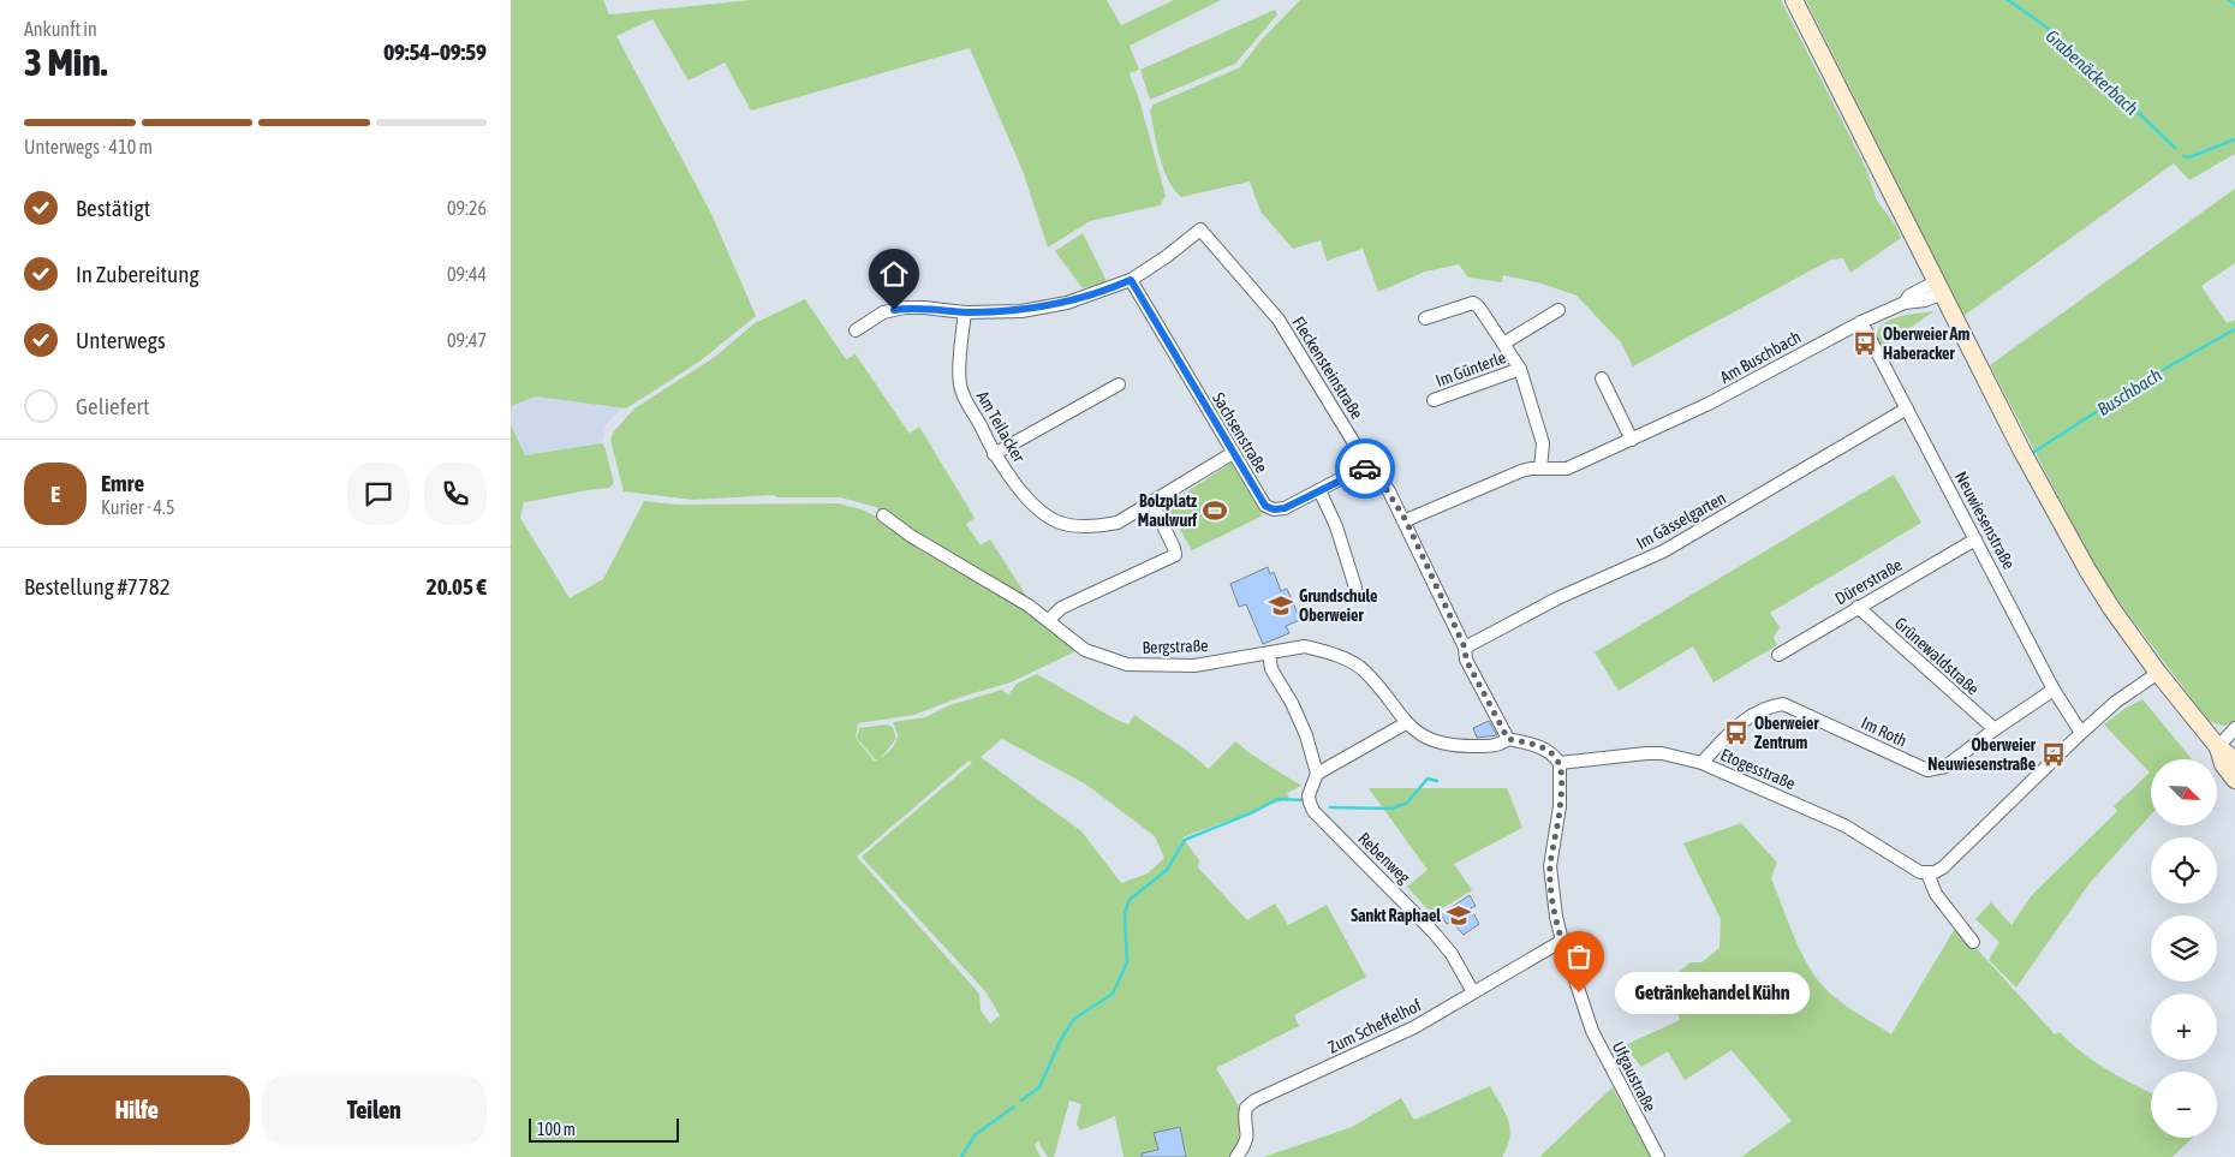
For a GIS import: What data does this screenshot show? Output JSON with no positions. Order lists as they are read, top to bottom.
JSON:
{
  "streets": {
    "street": [
      "Am Buschbach",
      "Fleckensteinstraße",
      "Im Günterle",
      "Am Teilacker",
      "Sachsenstraße",
      "Im Gässelgarten",
      "Neuwiesenstraße",
      "Dürerstraße",
      "Bergstraße",
      "Grünewaldstraße",
      "Im Roth",
      "Etogesstraße",
      "Rebenweg",
      "Zum Scheffelhof",
      "Ufgaustraße"
    ]
  },
  "crossings": [
    ["Am Buschbach", "Fleckensteinstraße"],
    ["Am Buschbach", "Im Günterle"],
    ["Am Buschbach", "Neuwiesenstraße"],
    ["Fleckensteinstraße", "Sachsenstraße"],
    ["Fleckensteinstraße", "Im Gässelgarten"],
    ["Fleckensteinstraße", "Bergstraße"],
    ["Am Teilacker", "Sachsenstraße"],
    ["Im Gässelgarten", "Neuwiesenstraße"],
    ["Neuwiesenstraße", "Dürerstraße"],
    ["Neuwiesenstraße", "Im Roth"],
    ["Dürerstraße", "Grünewaldstraße"],
    ["Grünewaldstraße", "Im Roth"],
    ["Im Roth", "Etogesstraße"],
    ["Etogesstraße", "Ufgaustraße"],
    ["Rebenweg", "Zum Scheffelhof"],
    ["Zum Scheffelhof", "Ufgaustraße"]
  ],
  "water": ["Grabenäckerbach", "Buschbach"],
  "places": {
    "bus stop": ["Oberweier Am Haberacker", "Oberweier Zentrum", "Oberweier Neuwiesenstraße"],
    "sports": ["Bolzplatz Maulwurf"],
    "school or university": ["Grundschule Oberweier", "Sankt Raphael"],
    "other": ["Getränkehandel Kühn"]
  },
  "scale_bar": "100 m",
  "north": "bottom right",
  "page": {
    "heading": ["3 Min.", "Ankunft in", "09:54–09:59"],
    "panel": [
      "Emre",
      "Kurier · 4.5",
      "Bestellung #7782",
      "20.05 €"
    ],
    "bar": "Unterwegs · 410 m",
    "list": [
      ["Bestätigt", "09:26"],
      ["In Zubereitung", "09:44"],
      ["Unterwegs", "09:47"],
      "Geliefert"
    ],
    "round": "E",
    "map_buttons": ["+", "−"],
    "bubble": "Getränkehandel Kühn",
    "buttons": ["Hilfe", "Teilen"],
    "scale": "100 m"
  }
}
